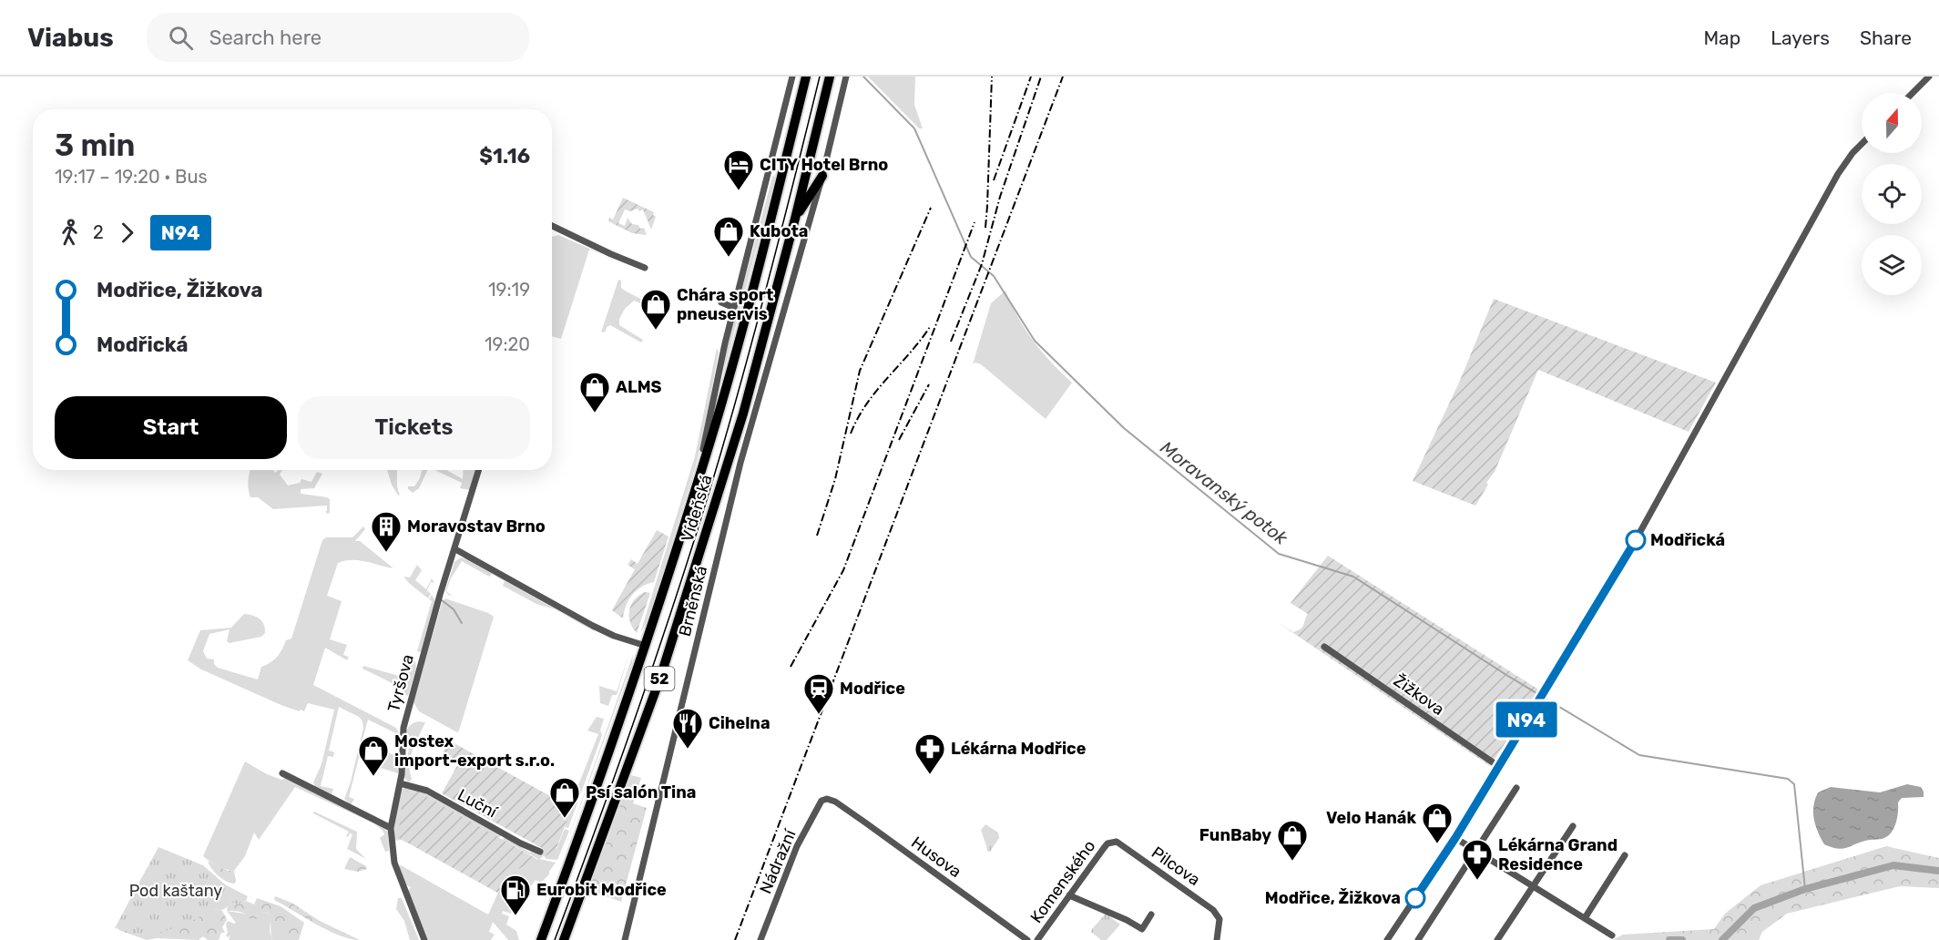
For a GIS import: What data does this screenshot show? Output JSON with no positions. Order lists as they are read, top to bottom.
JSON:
{
  "streets": {
    "highway": ["Vídeňská", "52"],
    "street": [
      "Brněnská",
      "Tyršova",
      "Žižkova",
      "Luční",
      "Husova",
      "Nádražní",
      "Pilcova",
      "Komenského"
    ]
  },
  "crossings": [
    ["Tyršova", "Luční"],
    ["Husova", "Nádražní"],
    ["Pilcova", "Komenského"]
  ],
  "water": ["Moravanský potok"],
  "parks": ["Pod kaštany"],
  "places": {
    "hotel": ["CITY Hotel Brno"],
    "shop": [
      "Kubota",
      "Chára sport pneuservis",
      "ALMS",
      "Mostex import-export s.r.o.",
      "Psí salón Tina",
      "Velo Hanák",
      "FunBaby"
    ],
    "other": ["Modřická", "Modřice, Žižkova"],
    "building": ["Moravostav Brno"],
    "station": ["Modřice"],
    "restaurant": ["Cihelna"],
    "pharmacy": ["Lékárna Modřice", "Lékárna Grand Residence"],
    "fuel station": ["Eurobit Modřice"]
  },
  "lines": ["bus line N94"],
  "north": "top",
  "page": {
    "header": "Viabus",
    "search": "Search here",
    "nav": ["Map", "Layers", "Share"],
    "on_map": "N94",
    "heading": ["3 min", "19:17 – 19:20 · Bus", "$1.16"],
    "legs": ["2", "N94"],
    "list": [
      {
        "name": "Modřice, Žižkova",
        "value": "19:19"
      },
      {
        "name": "Modřická",
        "value": "19:20"
      }
    ],
    "buttons": ["Start", "Tickets"]
  }
}
